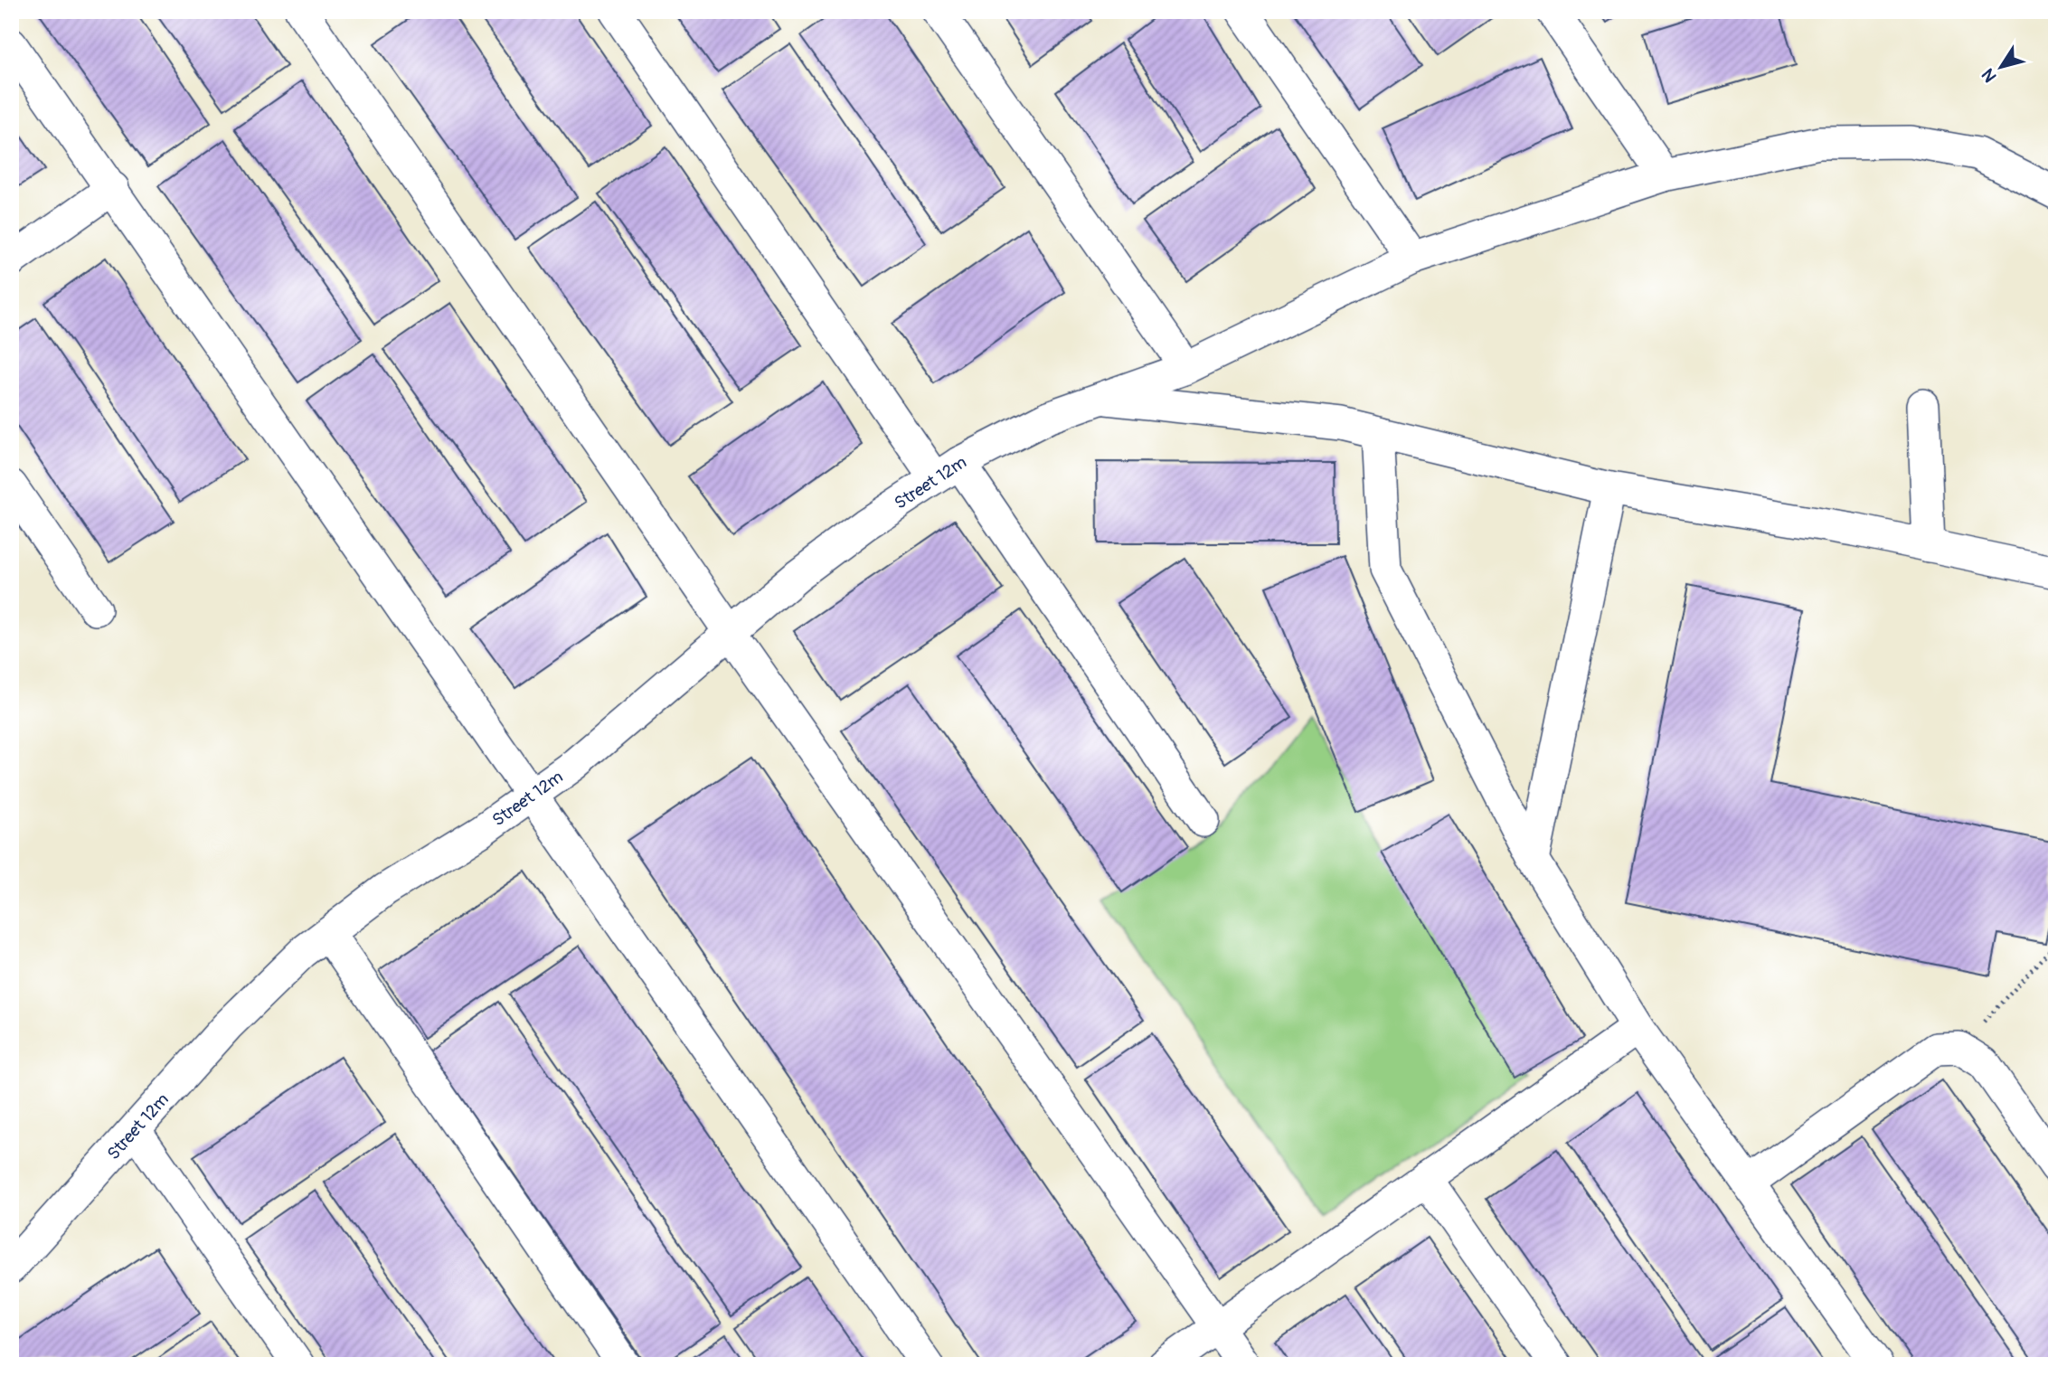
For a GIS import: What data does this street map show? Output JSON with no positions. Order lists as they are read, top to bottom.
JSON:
{
  "streets": {
    "street": ["Street 12m"]
  },
  "north": "bottom left"
}
